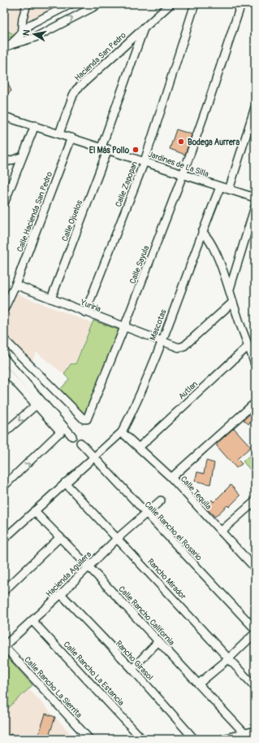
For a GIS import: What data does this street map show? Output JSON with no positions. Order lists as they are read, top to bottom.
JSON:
{
  "streets": {
    "street": [
      "Hacienda San Pedro",
      "Jardines de La Silla",
      "Calle Zapopan",
      "Calle Hacienda San Pedro",
      "Calle Ojuelos",
      "Calle Sayula",
      "Yuriria",
      "Mascotas",
      "Autlan",
      "Calle Tequila",
      "Calle Rancho el Rosario",
      "Hacienda Aguilera",
      "Rancho Mirador",
      "Calle Rancho California",
      "Rancho Girasol",
      "Calle Rancho La Estancia",
      "Calle Rancho La Sierrita"
    ]
  },
  "crossings": [
    ["Hacienda San Pedro", "Jardines de La Silla"],
    ["Hacienda San Pedro", "Calle Ojuelos"],
    ["Jardines de La Silla", "Calle Zapopan"],
    ["Jardines de La Silla", "Calle Hacienda San Pedro"],
    ["Jardines de La Silla", "Calle Ojuelos"],
    ["Jardines de La Silla", "Calle Sayula"],
    ["Jardines de La Silla", "Mascotas"],
    ["Calle Zapopan", "Yuriria"],
    ["Calle Hacienda San Pedro", "Yuriria"],
    ["Calle Ojuelos", "Yuriria"],
    ["Calle Sayula", "Yuriria"],
    ["Yuriria", "Mascotas"],
    ["Mascotas", "Calle Tequila"],
    ["Mascotas", "Calle Rancho el Rosario"],
    ["Mascotas", "Rancho Mirador"],
    ["Mascotas", "Calle Rancho California"],
    ["Autlan", "Calle Tequila"],
    ["Calle Rancho el Rosario", "Hacienda Aguilera"],
    ["Hacienda Aguilera", "Rancho Mirador"],
    ["Hacienda Aguilera", "Calle Rancho California"],
    ["Hacienda Aguilera", "Rancho Girasol"],
    ["Hacienda Aguilera", "Calle Rancho La Estancia"],
    ["Hacienda Aguilera", "Calle Rancho La Sierrita"]
  ],
  "places": ["Bodega Aurrera", "El Más Pollo"],
  "north": "left"
}
